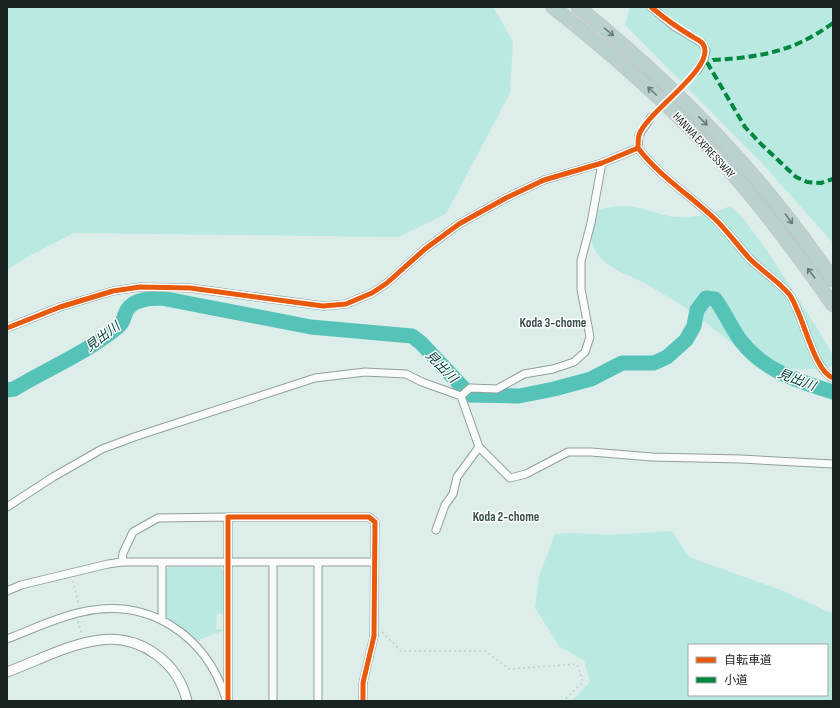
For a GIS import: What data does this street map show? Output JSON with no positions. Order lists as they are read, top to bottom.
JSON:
{
  "streets": {
    "highway": ["HANWA EXPRESSWAY"]
  },
  "districts": ["Koda 3-chome", "Koda 2-chome"],
  "water": ["見出川"],
  "legend": ["自転車道", "小道"]
}
